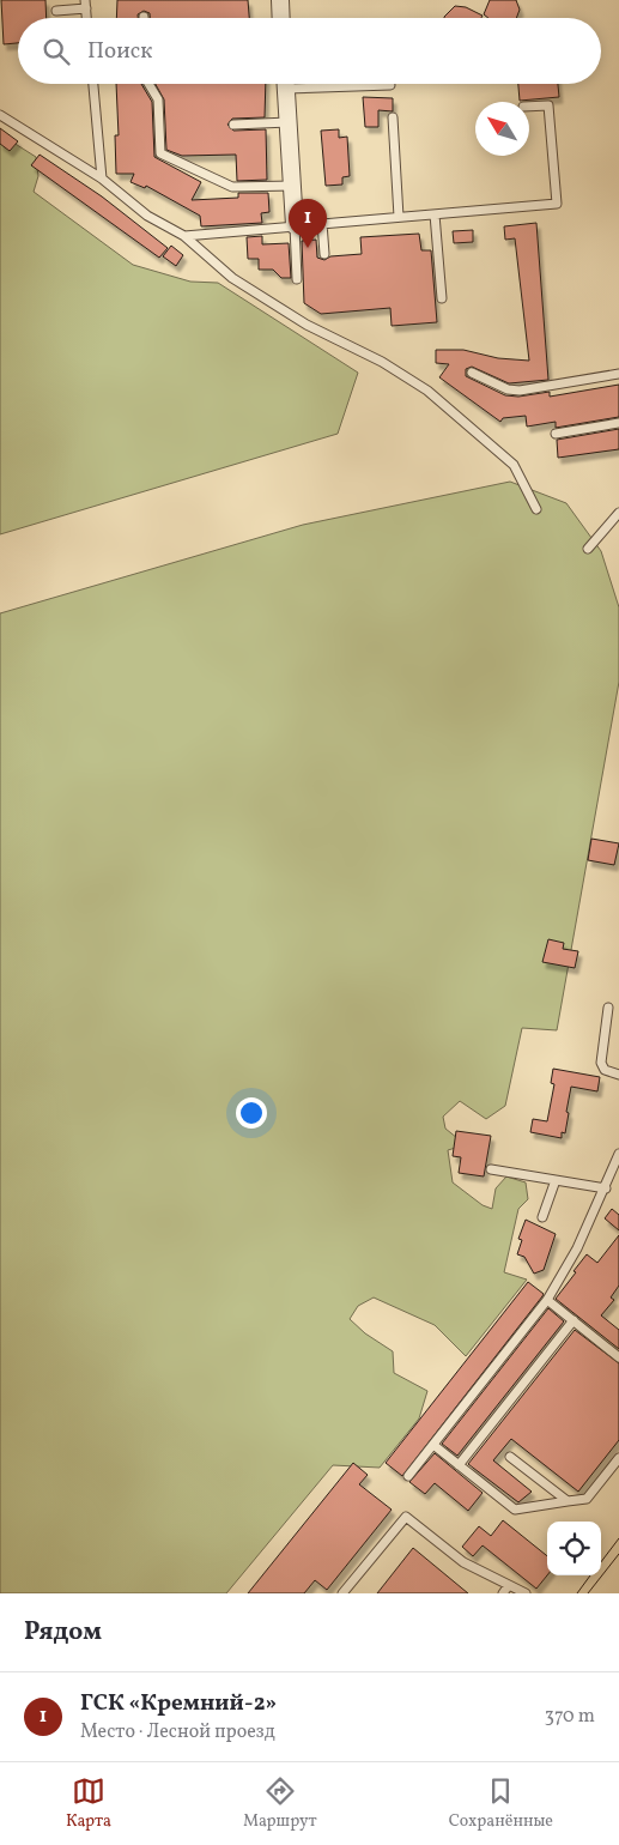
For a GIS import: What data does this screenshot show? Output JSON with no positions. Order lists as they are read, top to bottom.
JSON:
{
  "north": "top left",
  "page": {
    "search": "Поиск",
    "pins": "1",
    "heading": "Рядом",
    "list": [
      {
        "mark": "1",
        "name": "ГСК «Кремний-2»",
        "note": "Место · Лесной проезд",
        "value": "370 m"
      }
    ],
    "nav": ["Карта", "Маршрут", "Сохранённые"]
  }
}
